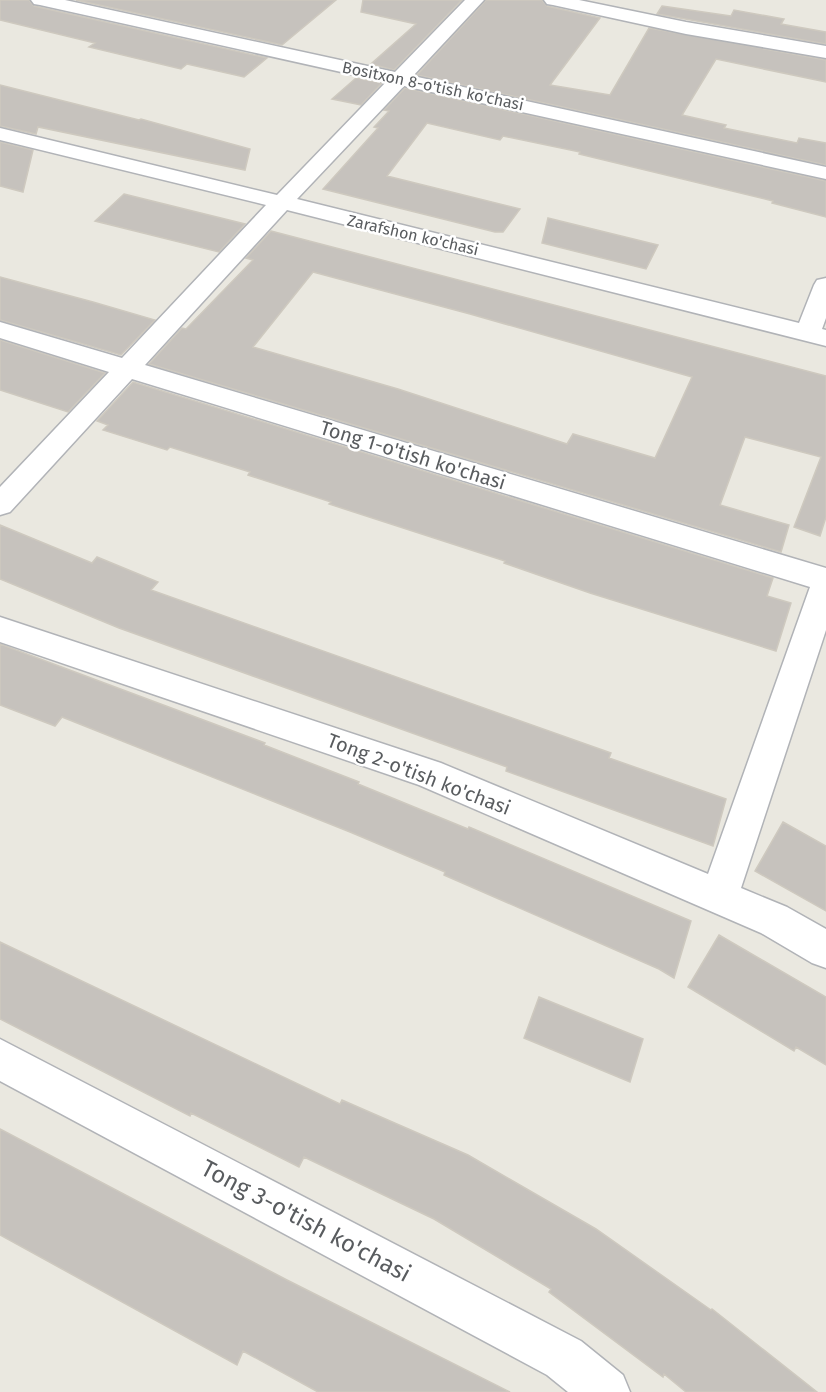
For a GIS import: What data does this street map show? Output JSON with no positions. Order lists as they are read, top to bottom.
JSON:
{
  "streets": {
    "street": [
      "Bositxon 8-o'tish ko'chasi",
      "Zarafshon ko'chasi",
      "Tong 1-o'tish ko'chasi",
      "Tong 2-o'tish ko'chasi",
      "Tong 3-o'tish ko'chasi"
    ]
  }
}
